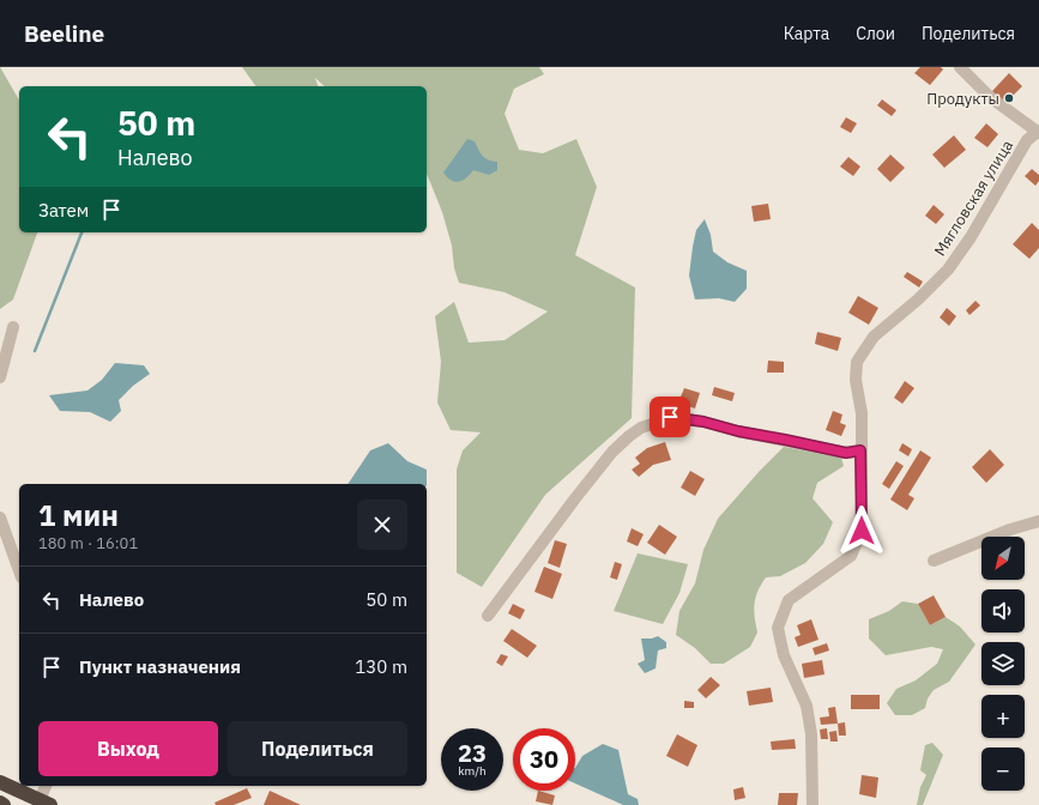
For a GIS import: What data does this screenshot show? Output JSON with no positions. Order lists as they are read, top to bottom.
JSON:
{
  "streets": {
    "street": ["Мягловская улица"]
  },
  "places": ["Продукты"],
  "north": "bottom left",
  "page": {
    "header": "Beeline",
    "nav": ["Карта", "Слои", "Поделиться"],
    "turn": ["50 m", "Налево"],
    "then": "Затем",
    "heading": ["1 мин", "180 m · 16:01"],
    "map_buttons": ["+", "−"],
    "list": [
      {
        "name": "Налево",
        "value": "50 m"
      },
      {
        "name": "Пункт назначения",
        "value": "130 m"
      }
    ],
    "buttons": ["Выход", "Поделиться"],
    "speed": "23 km/h",
    "limit": "30"
  }
}
